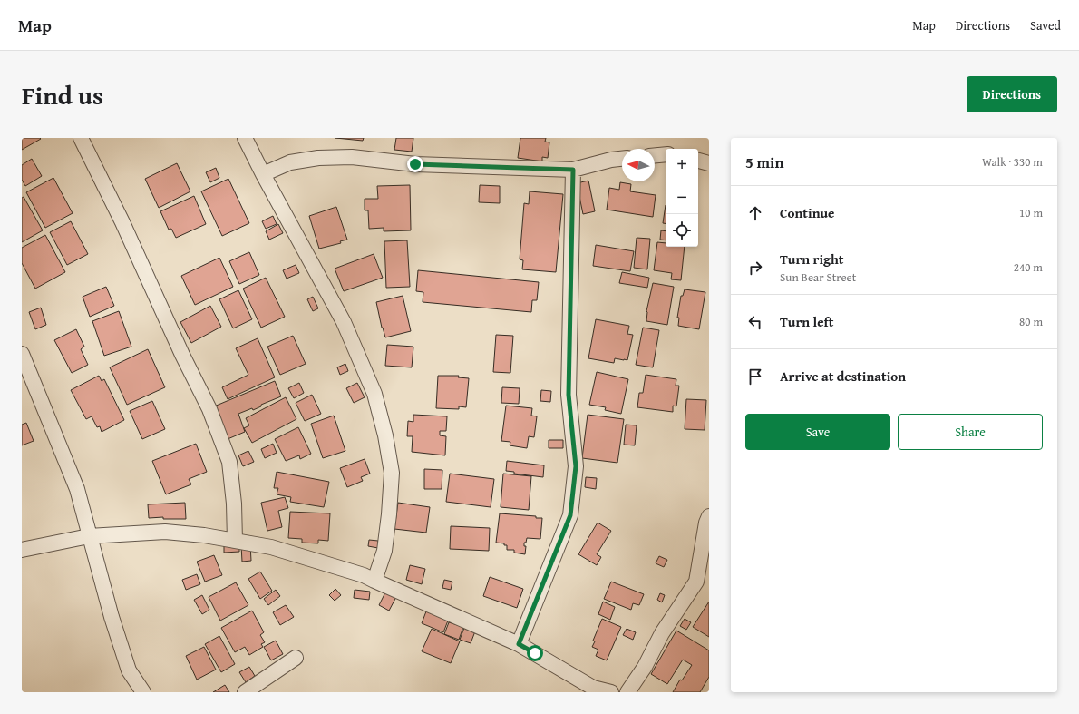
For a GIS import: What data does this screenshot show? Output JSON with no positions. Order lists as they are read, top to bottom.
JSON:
{
  "north": "left",
  "page": {
    "header": "Map",
    "nav": ["Map", "Directions", "Saved"],
    "title": "Find us",
    "buttons": [
      "Directions",
      ["Save", "Share"]
    ],
    "heading": ["5 min", "Walk · 330 m"],
    "map_buttons": ["+", "−"],
    "list": [
      ["Continue", "10 m"],
      ["Turn right", "Sun Bear Street", "240 m"],
      ["Turn left", "80 m"],
      "Arrive at destination"
    ]
  }
}
